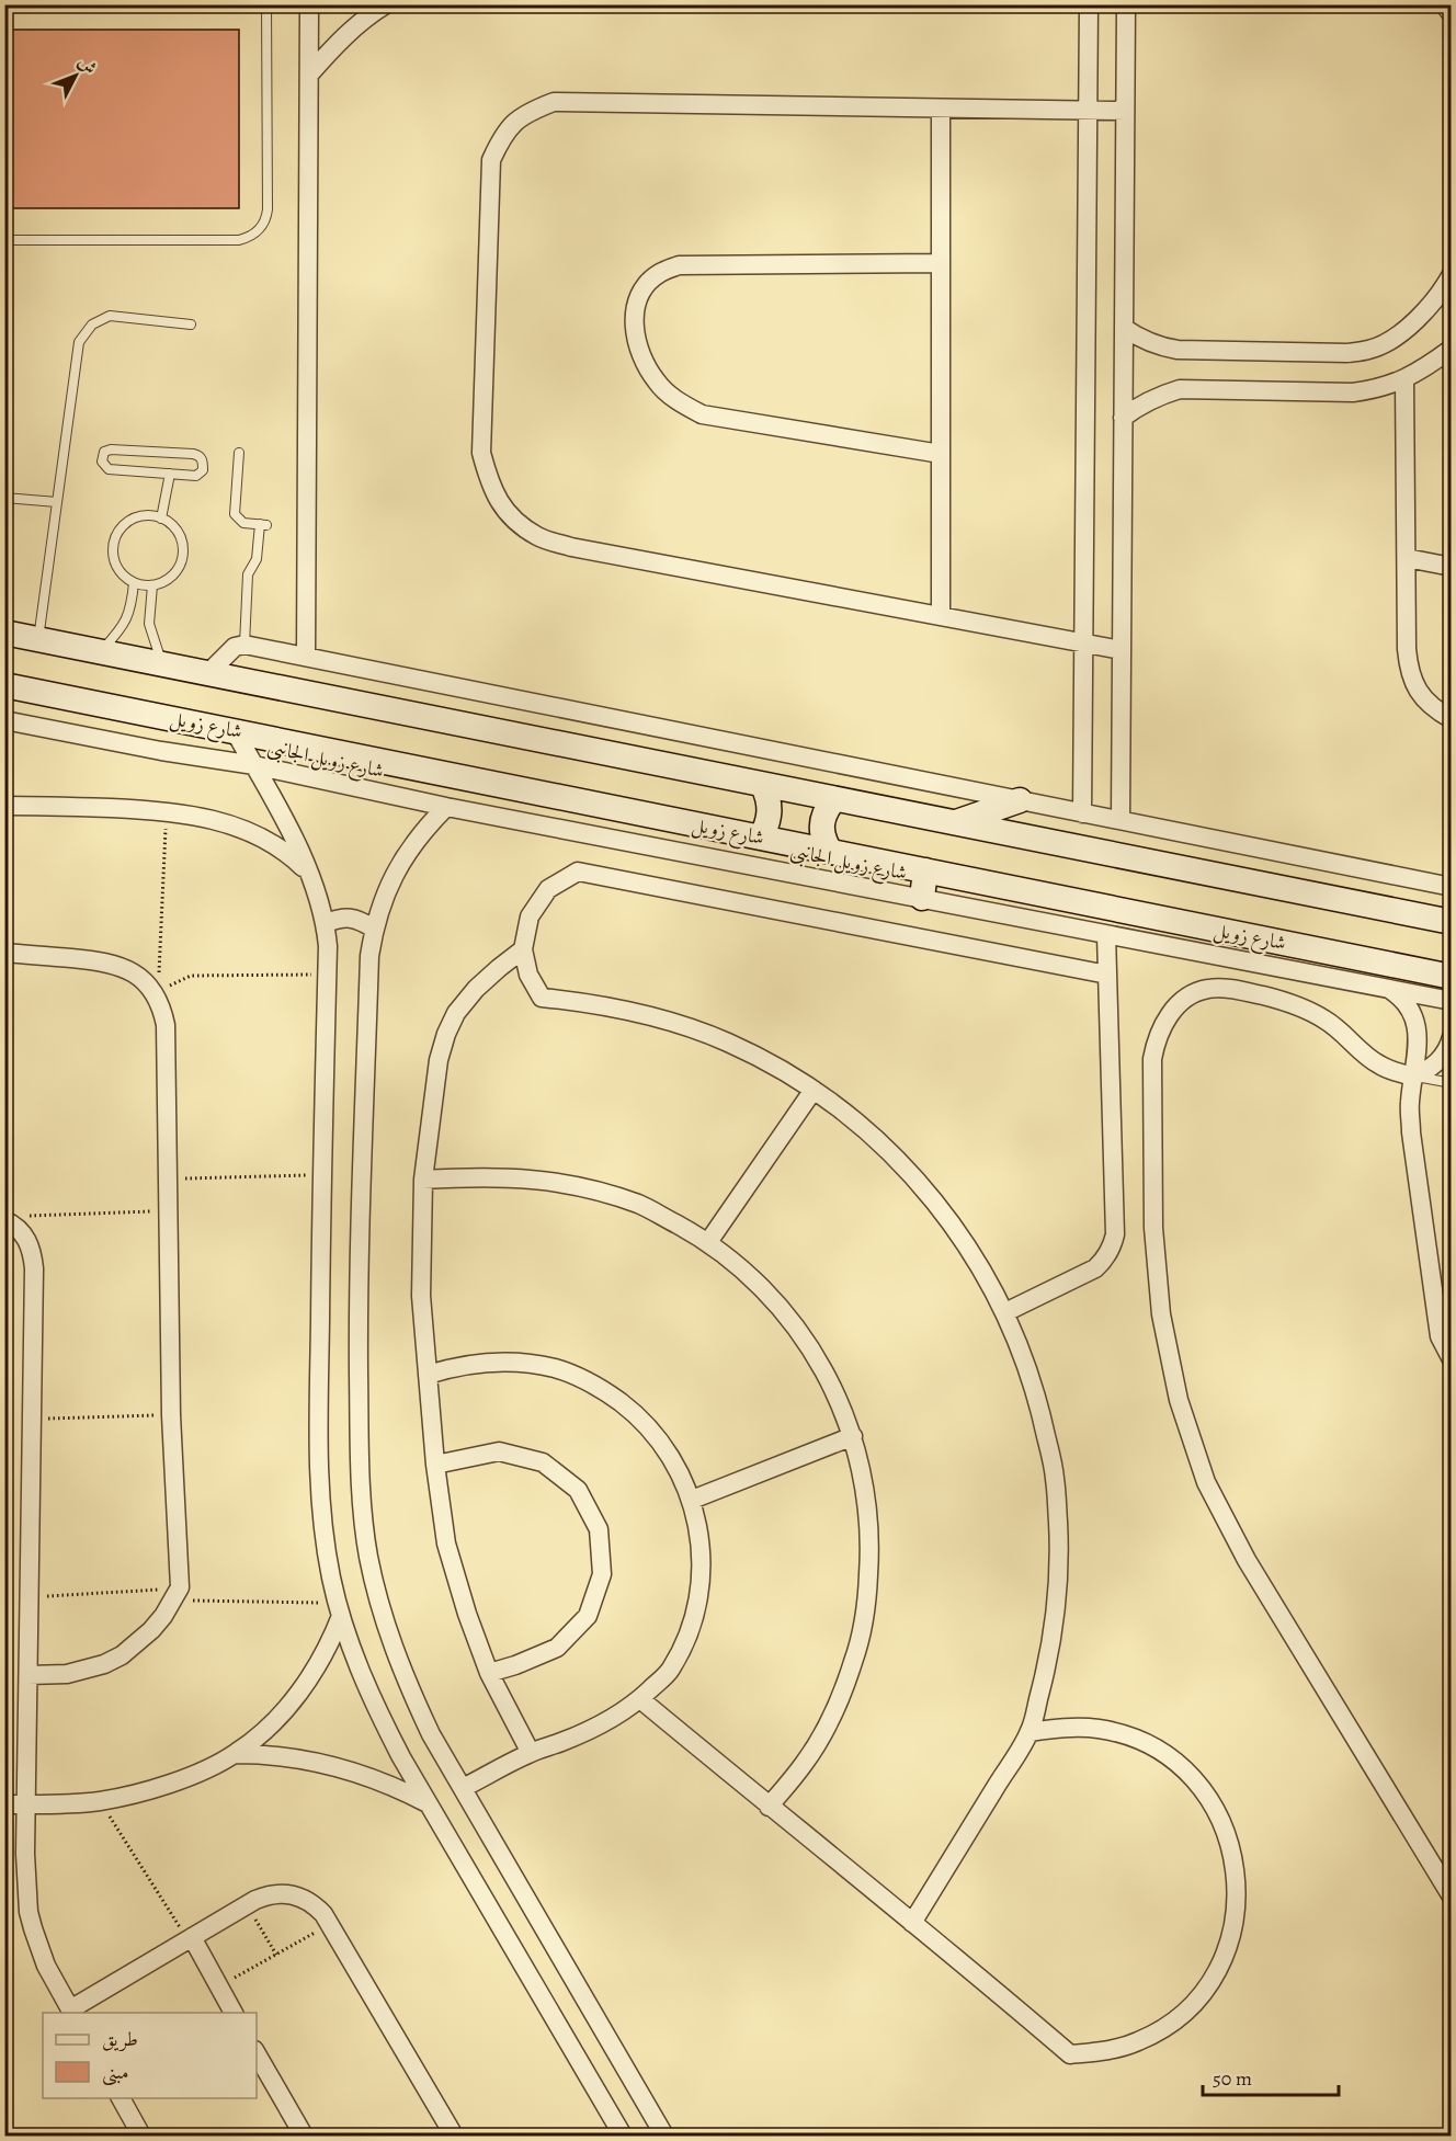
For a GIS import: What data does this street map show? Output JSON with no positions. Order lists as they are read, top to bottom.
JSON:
{
  "streets": {
    "main road": ["شارع زويل"],
    "street": ["شارع زويل الجانبى"]
  },
  "legend": ["طريق", "مبنى"],
  "scale_bar": "50 m",
  "north": "top right"
}
